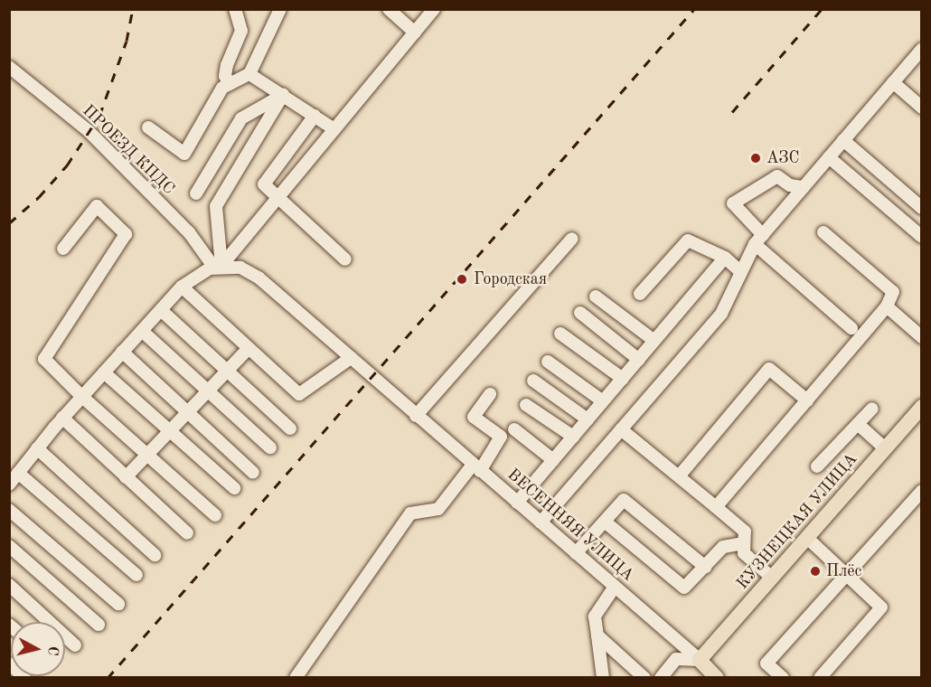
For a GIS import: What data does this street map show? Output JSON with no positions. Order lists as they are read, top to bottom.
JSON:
{
  "streets": {
    "main road": ["КУЗНЕЦКАЯ УЛИЦА", "ВЕСЕННЯЯ УЛИЦА"],
    "street": ["ПРОЕЗД КПДС"]
  },
  "crossings": [
    ["ПРОЕЗД КПДС", "ВЕСЕННЯЯ УЛИЦА"],
    ["КУЗНЕЦКАЯ УЛИЦА", "ВЕСЕННЯЯ УЛИЦА"]
  ],
  "places": ["АЗС", "Городская", "Плёс"],
  "north": "right"
}
